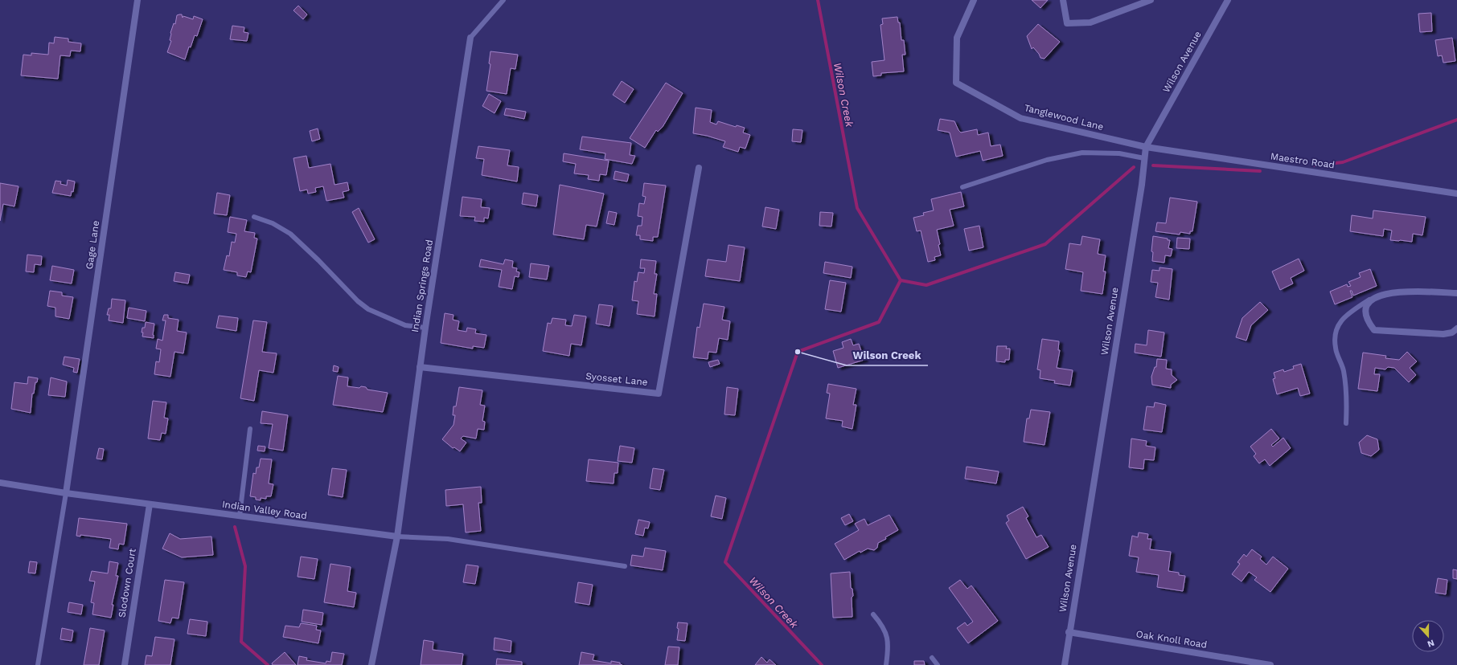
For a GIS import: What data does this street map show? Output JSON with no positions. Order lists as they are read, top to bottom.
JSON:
{
  "streets": {
    "street": [
      "Wilson Avenue",
      "Tanglewood Lane",
      "Maestro Road",
      "Gage Lane",
      "Indian Springs Road",
      "Syosset Lane",
      "Indian Valley Road",
      "Slodown Court",
      "Oak Knoll Road"
    ]
  },
  "crossings": [
    ["Wilson Avenue", "Tanglewood Lane"],
    ["Wilson Avenue", "Maestro Road"],
    ["Wilson Avenue", "Oak Knoll Road"],
    ["Tanglewood Lane", "Maestro Road"],
    ["Gage Lane", "Indian Valley Road"],
    ["Indian Springs Road", "Syosset Lane"],
    ["Indian Springs Road", "Indian Valley Road"],
    ["Indian Valley Road", "Slodown Court"]
  ],
  "water": ["Wilson Creek"],
  "places": ["Wilson Creek"],
  "north": "bottom"
}
